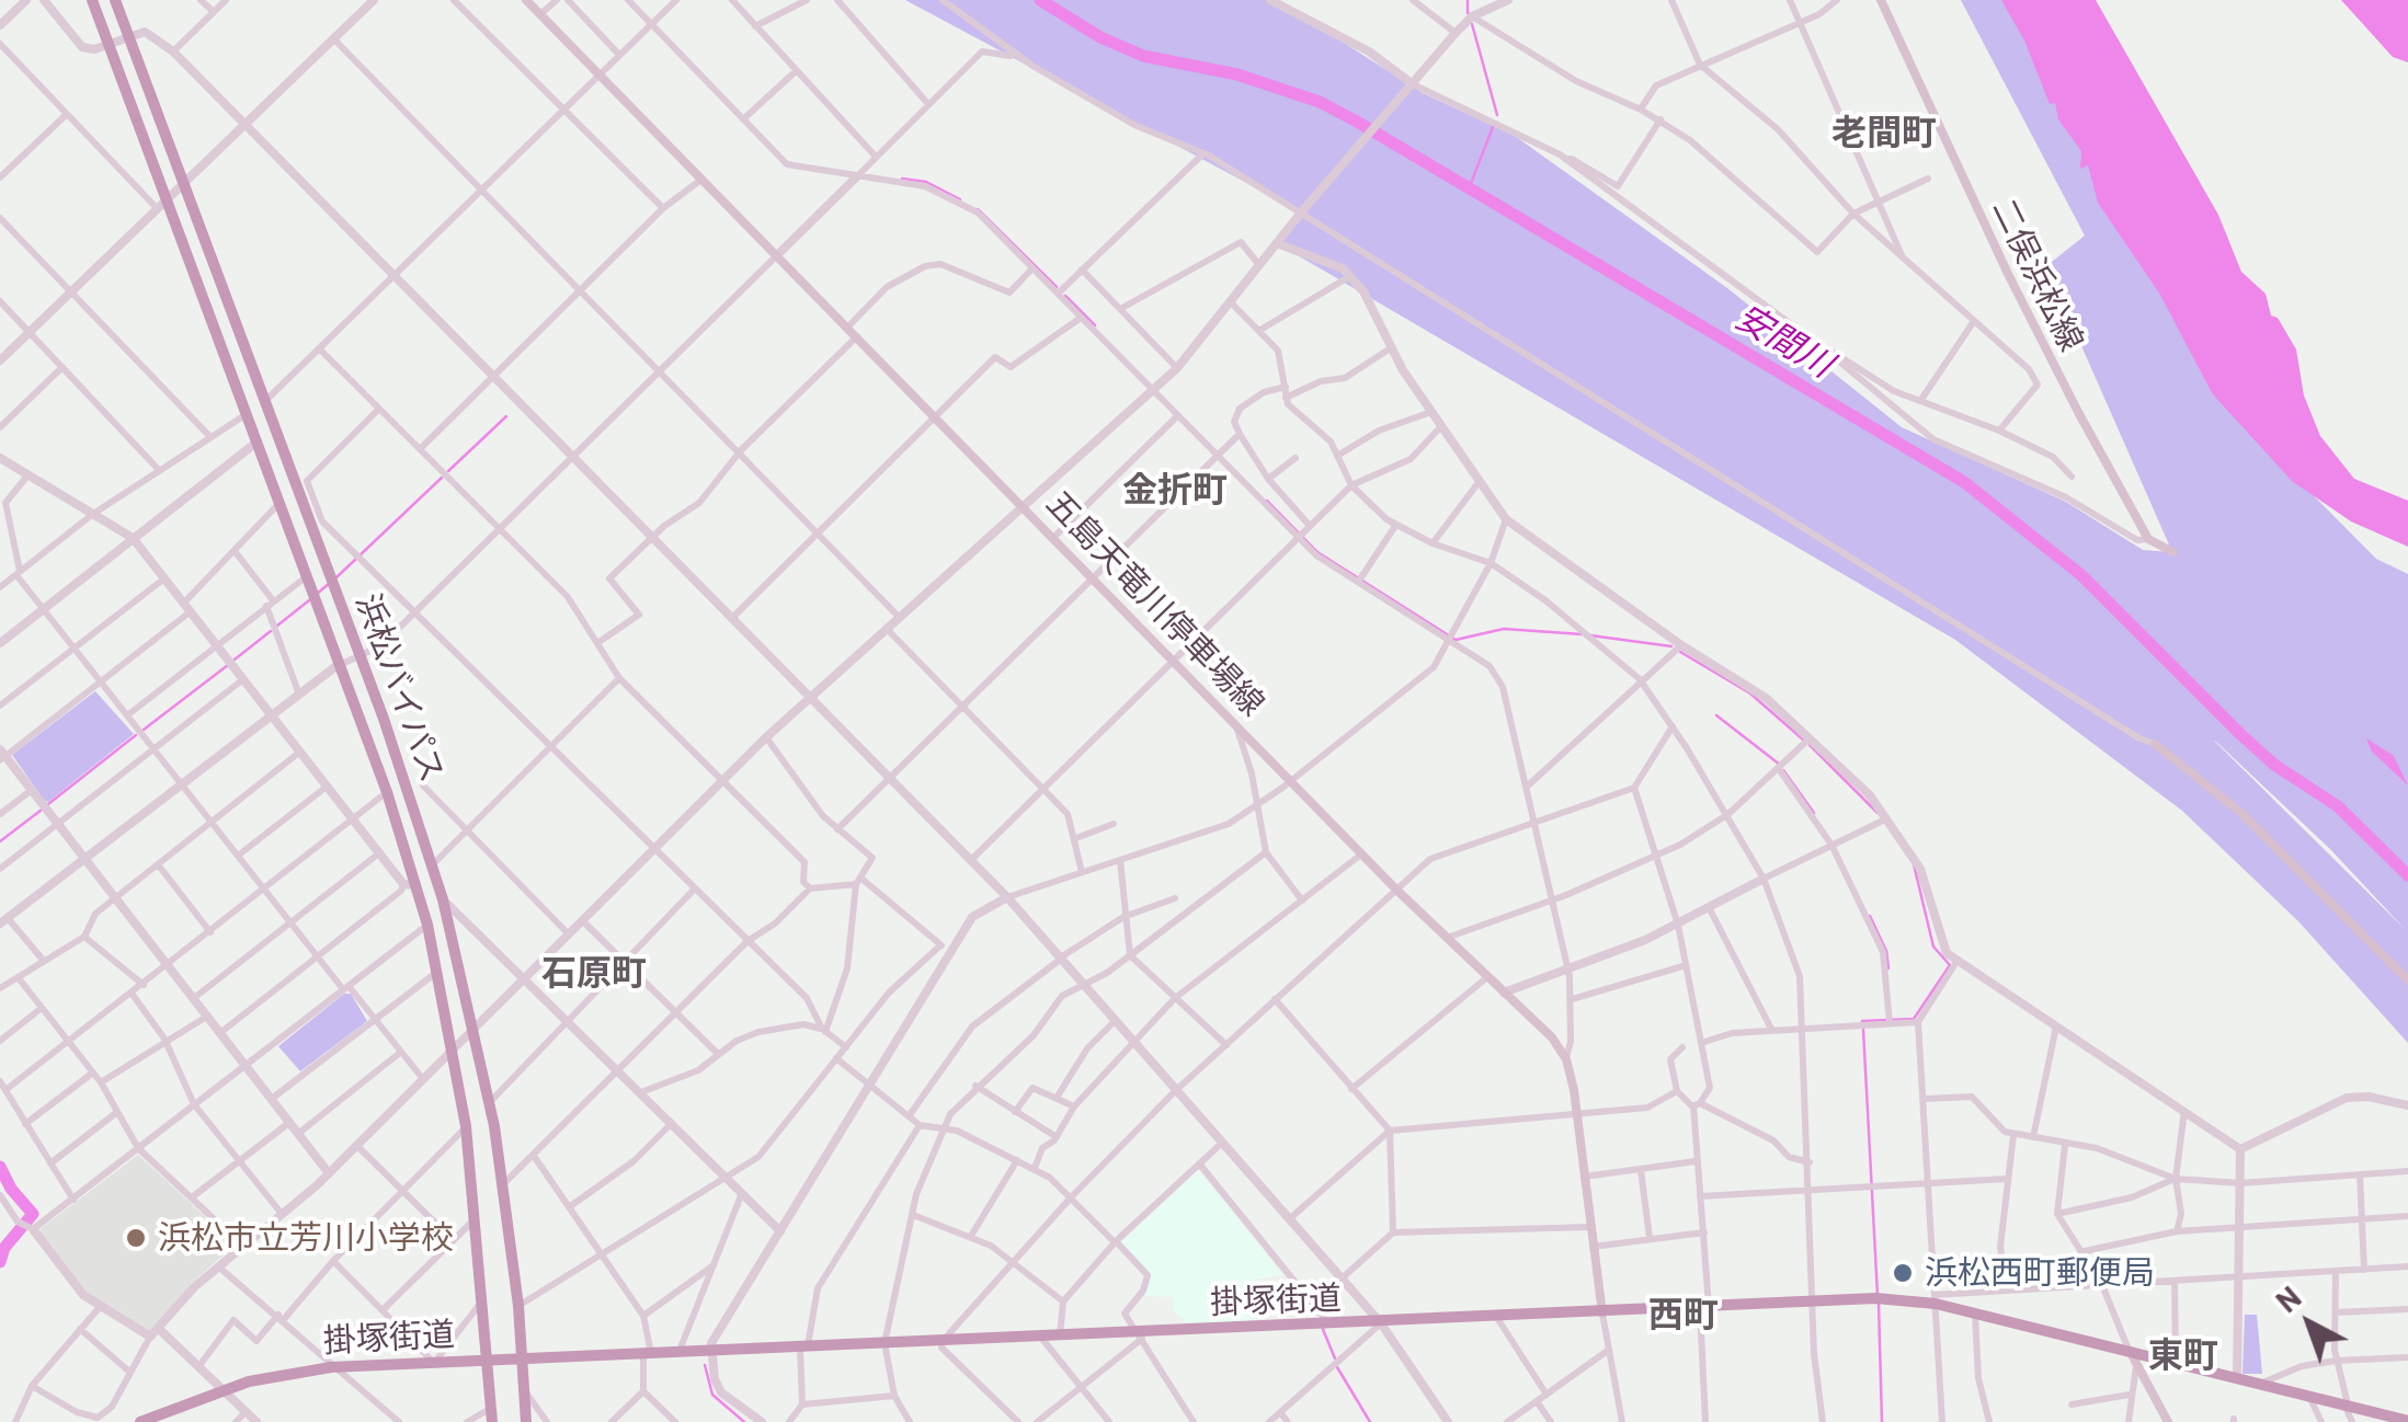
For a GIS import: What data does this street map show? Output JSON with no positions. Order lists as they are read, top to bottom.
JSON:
{
  "streets": {
    "highway": ["浜松バイパス", "掛塚街道"],
    "main road": ["二俣浜松線", "五島天竜川停車場線"]
  },
  "crossings": [
    ["五島天竜川停車場線", "掛塚街道"],
    ["浜松バイパス", "掛塚街道"]
  ],
  "districts": [
    "老間町",
    "金折町",
    "石原町",
    "西町",
    "東町"
  ],
  "water": ["安間川"],
  "places": ["浜松市立芳川小学校", "浜松西町郵便局"],
  "north": "top left"
}
